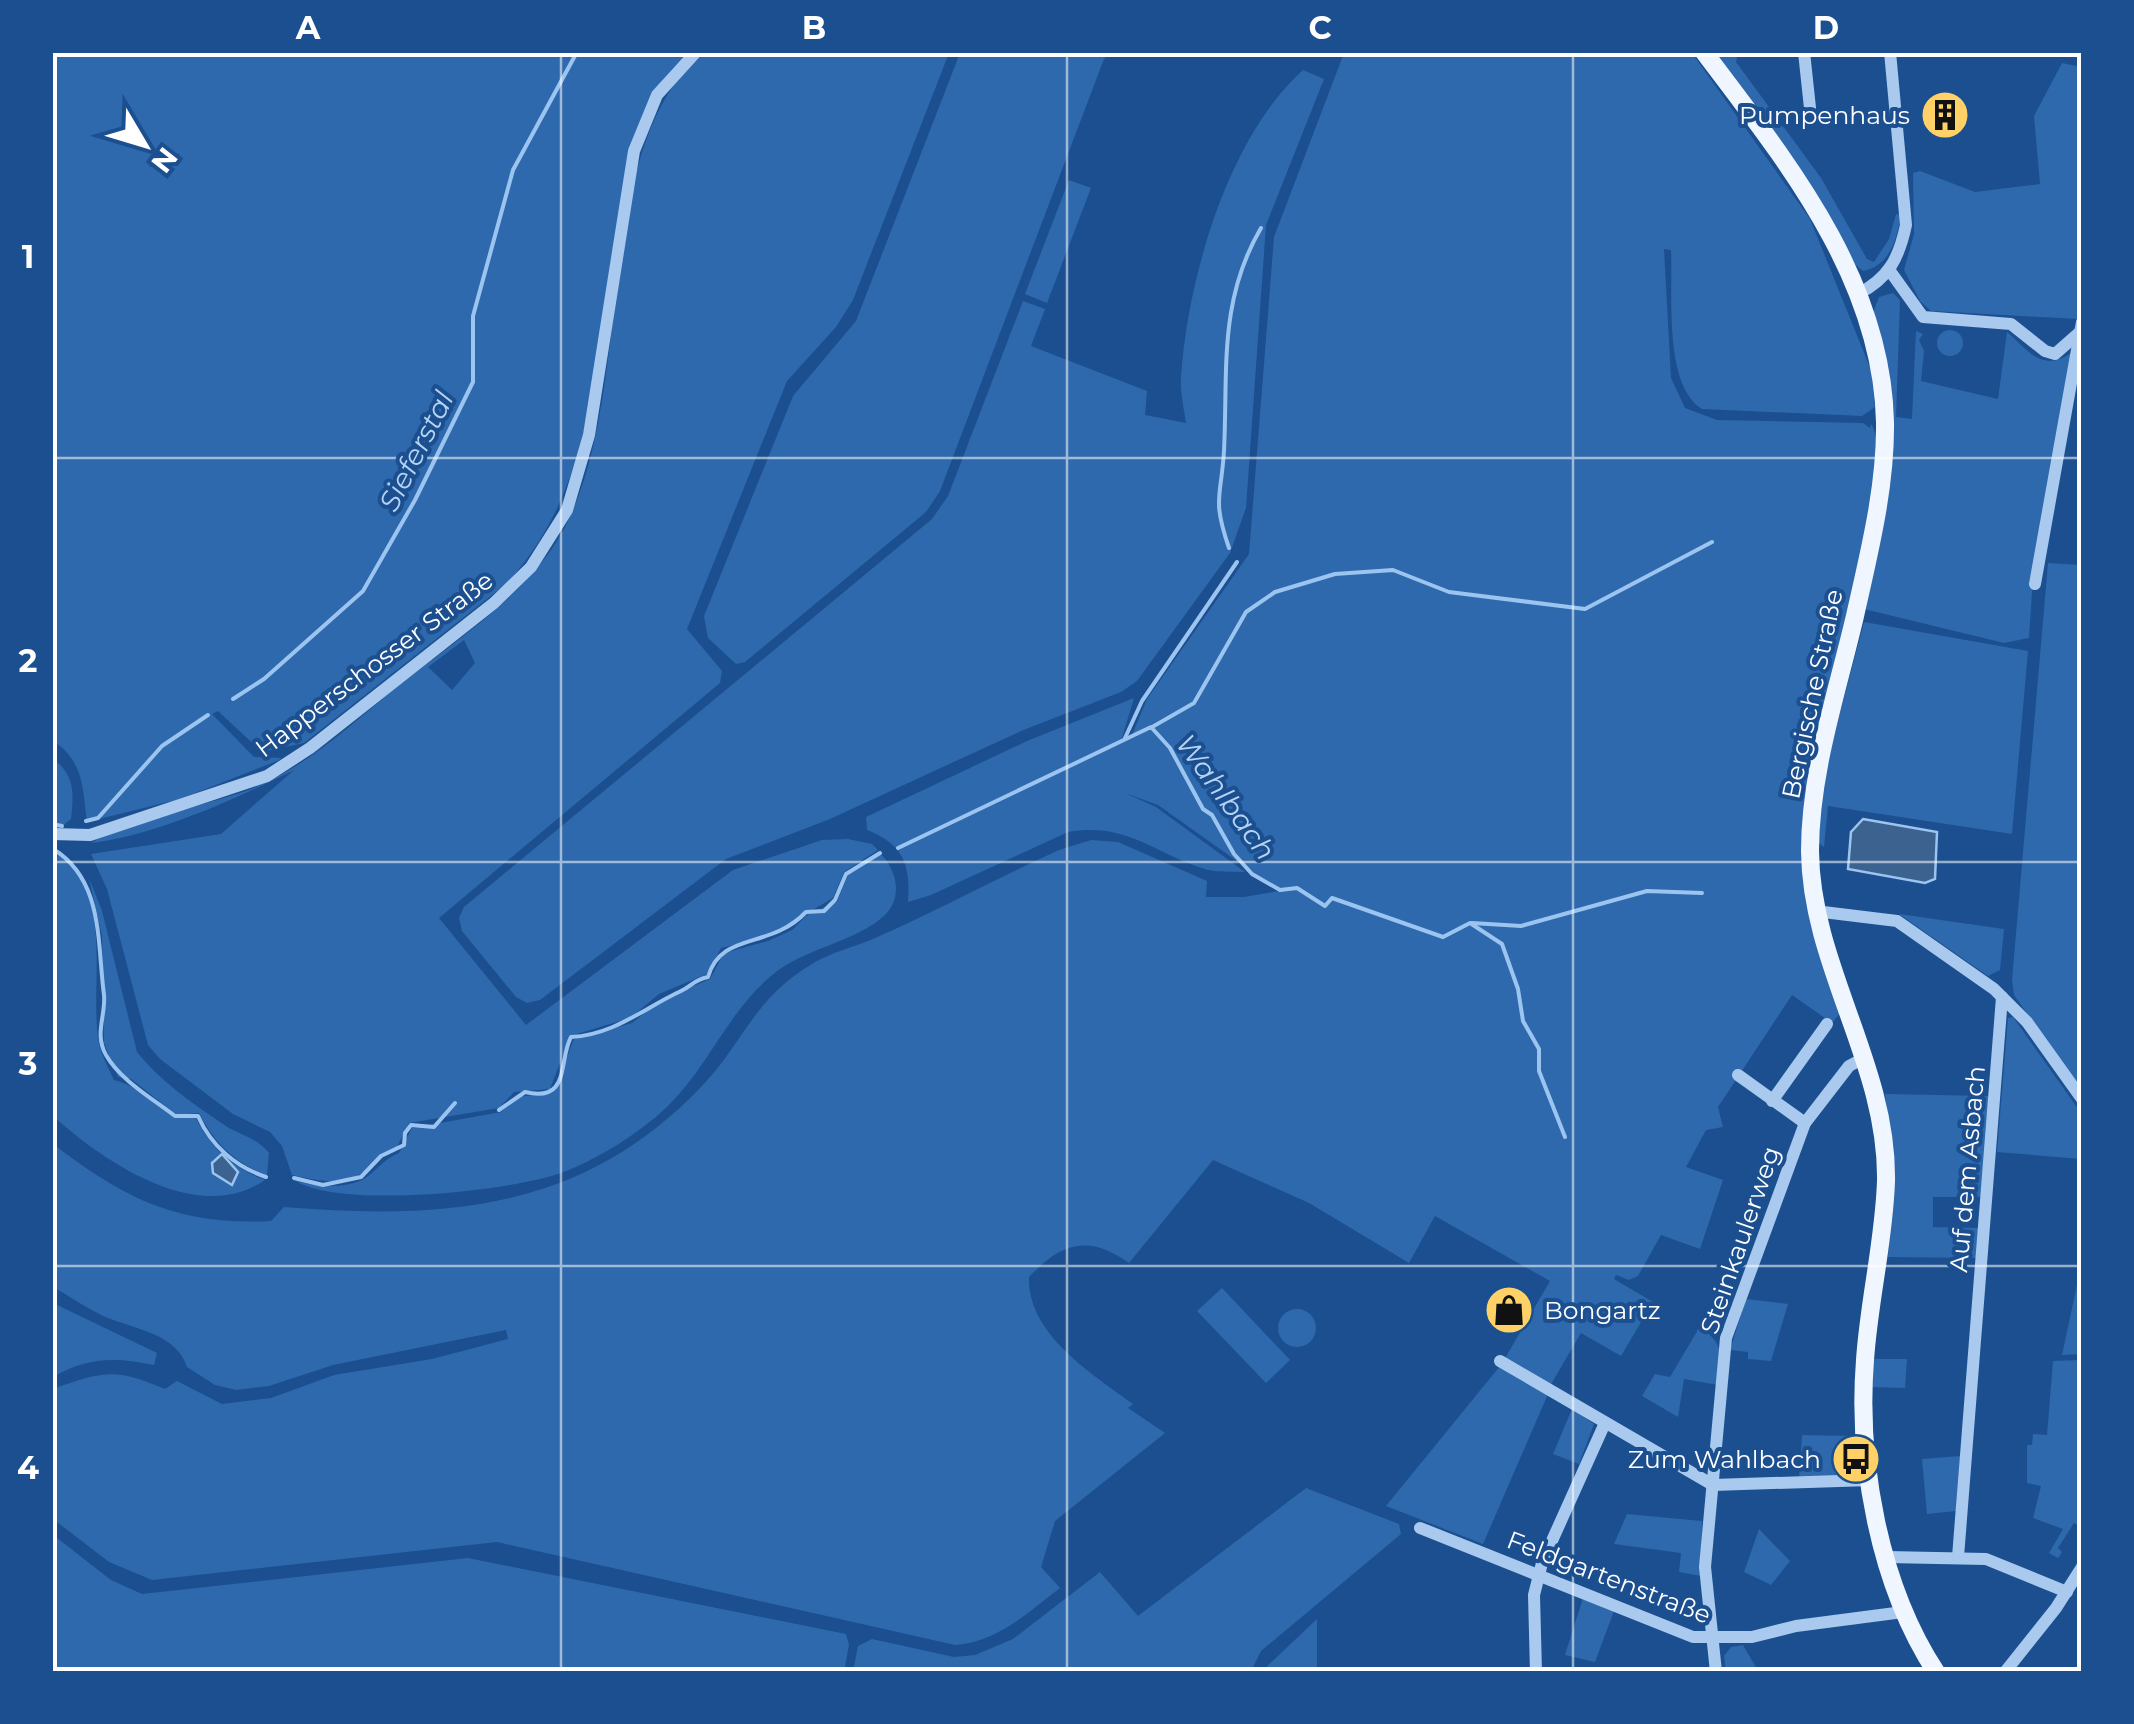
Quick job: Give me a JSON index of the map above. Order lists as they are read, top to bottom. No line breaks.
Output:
{"streets":{"main road":["Bergische Straße"],"street":["Happerschosser Straße","Auf dem Asbach","Steinkaulerweg","Feldgartenstraße"]},"crossings":[["Bergische Straße","Steinkaulerweg"],["Bergische Straße","Feldgartenstraße"],["Steinkaulerweg","Feldgartenstraße"]],"water":["Sieferstal","Wahlbach"],"places":{"building":["Pumpenhaus"],"shop":["Bongartz"],"bus stop":["Zum Wahlbach"]},"north":"bottom right","grid":{"columns":["A","B","C","D"],"rows":["1","2","3","4"]}}
